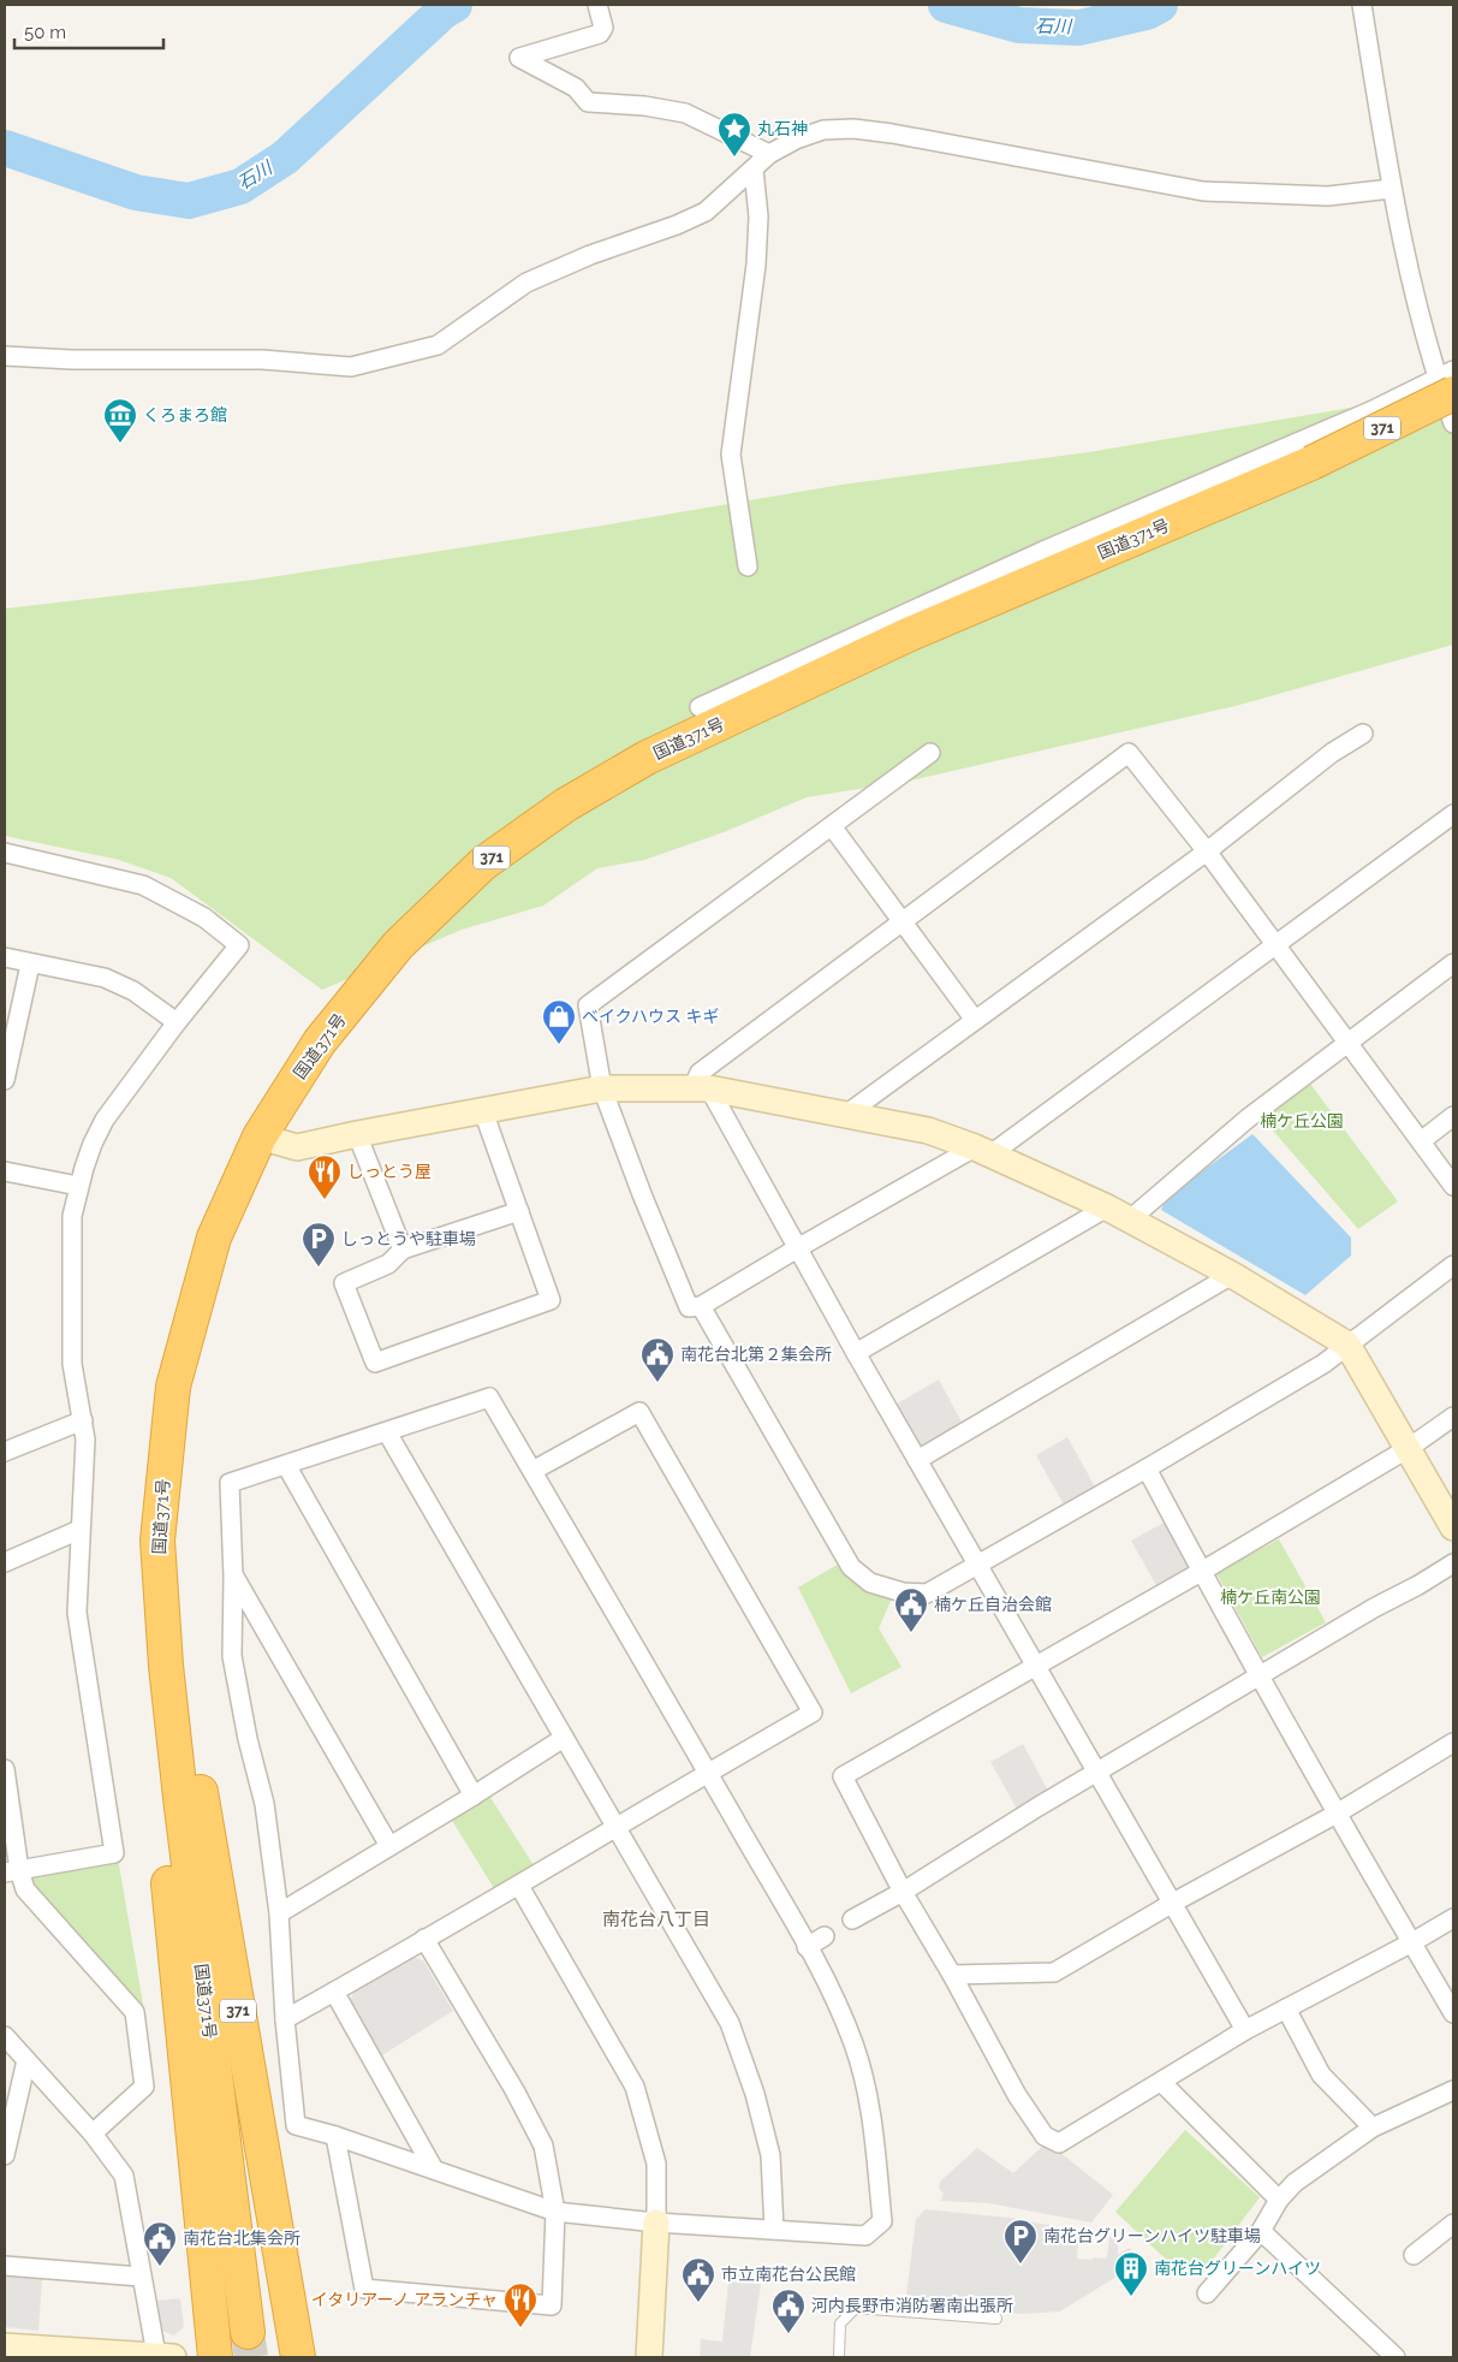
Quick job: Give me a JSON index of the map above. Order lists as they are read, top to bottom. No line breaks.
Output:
{"streets":{"highway":["371","国道371号"]},"crossings":[["371","国道371号"]],"districts":["南花台八丁目"],"water":["石川"],"parks":["楠ケ丘公園","楠ケ丘南公園"],"places":{"place":["丸石神"],"museum":["くろまろ館"],"shop":["ベイクハウス キギ"],"restaurant":["しっとう屋","イタリアーノ アランチャ"],"parking":["しっとうや駐車場","南花台グリーンハイツ駐車場"],"public building":["南花台北第２集会所","楠ケ丘自治会館","南花台北集会所","市立南花台公民館","河内長野市消防署南出張所"],"building":["南花台グリーンハイツ"]},"scale_bar":"50 m"}
